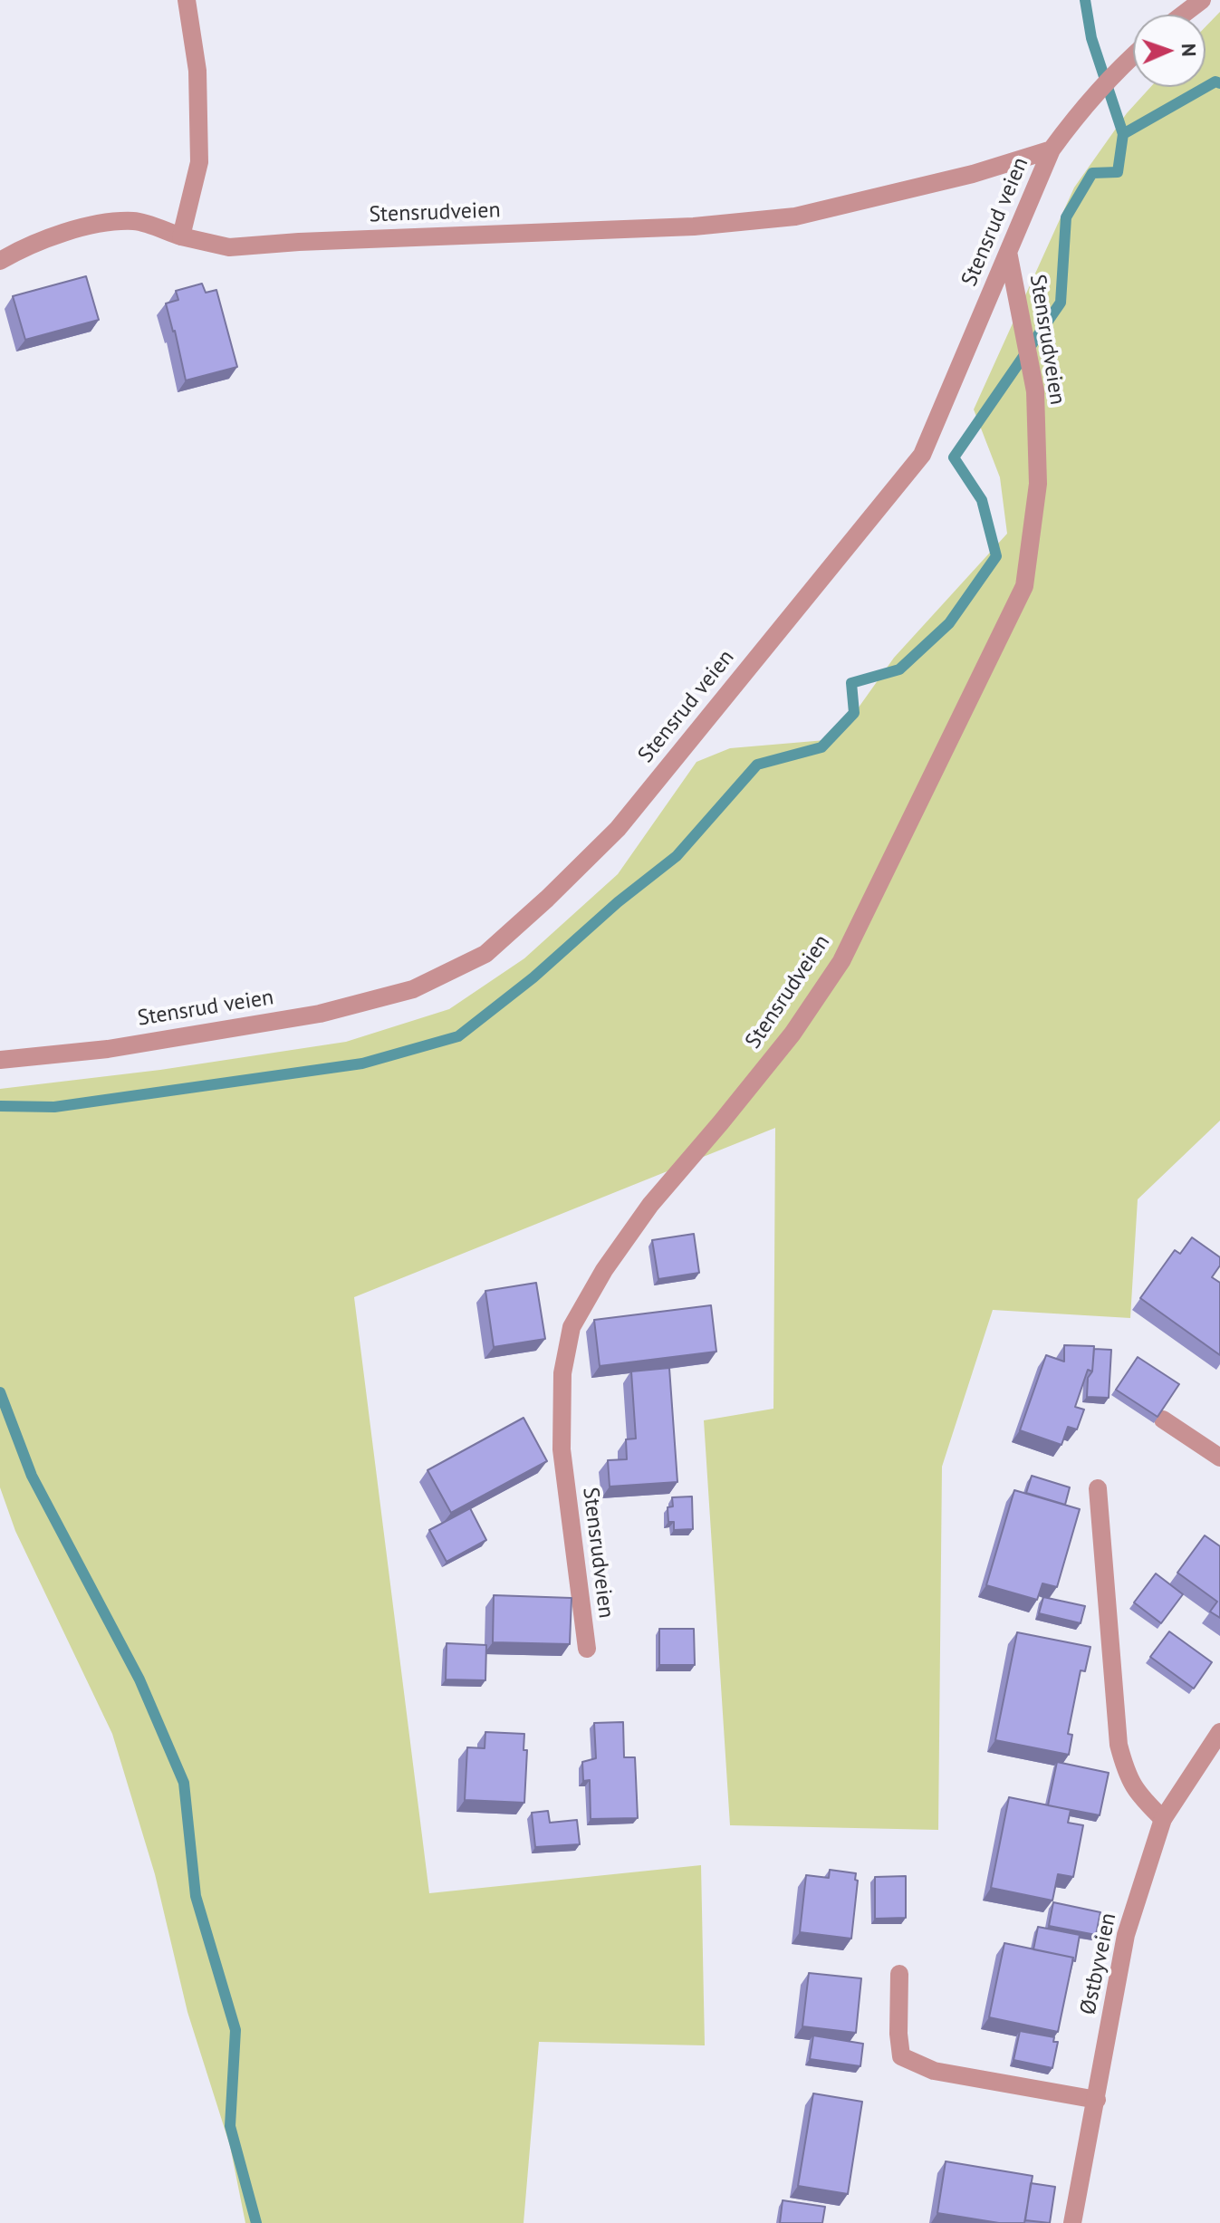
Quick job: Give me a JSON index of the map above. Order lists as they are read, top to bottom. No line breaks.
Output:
{"streets":{"street":["Stensrudveien","Stensrud veien","Østbyveien"]},"crossings":[["Stensrudveien","Stensrud veien"]],"north":"right"}
